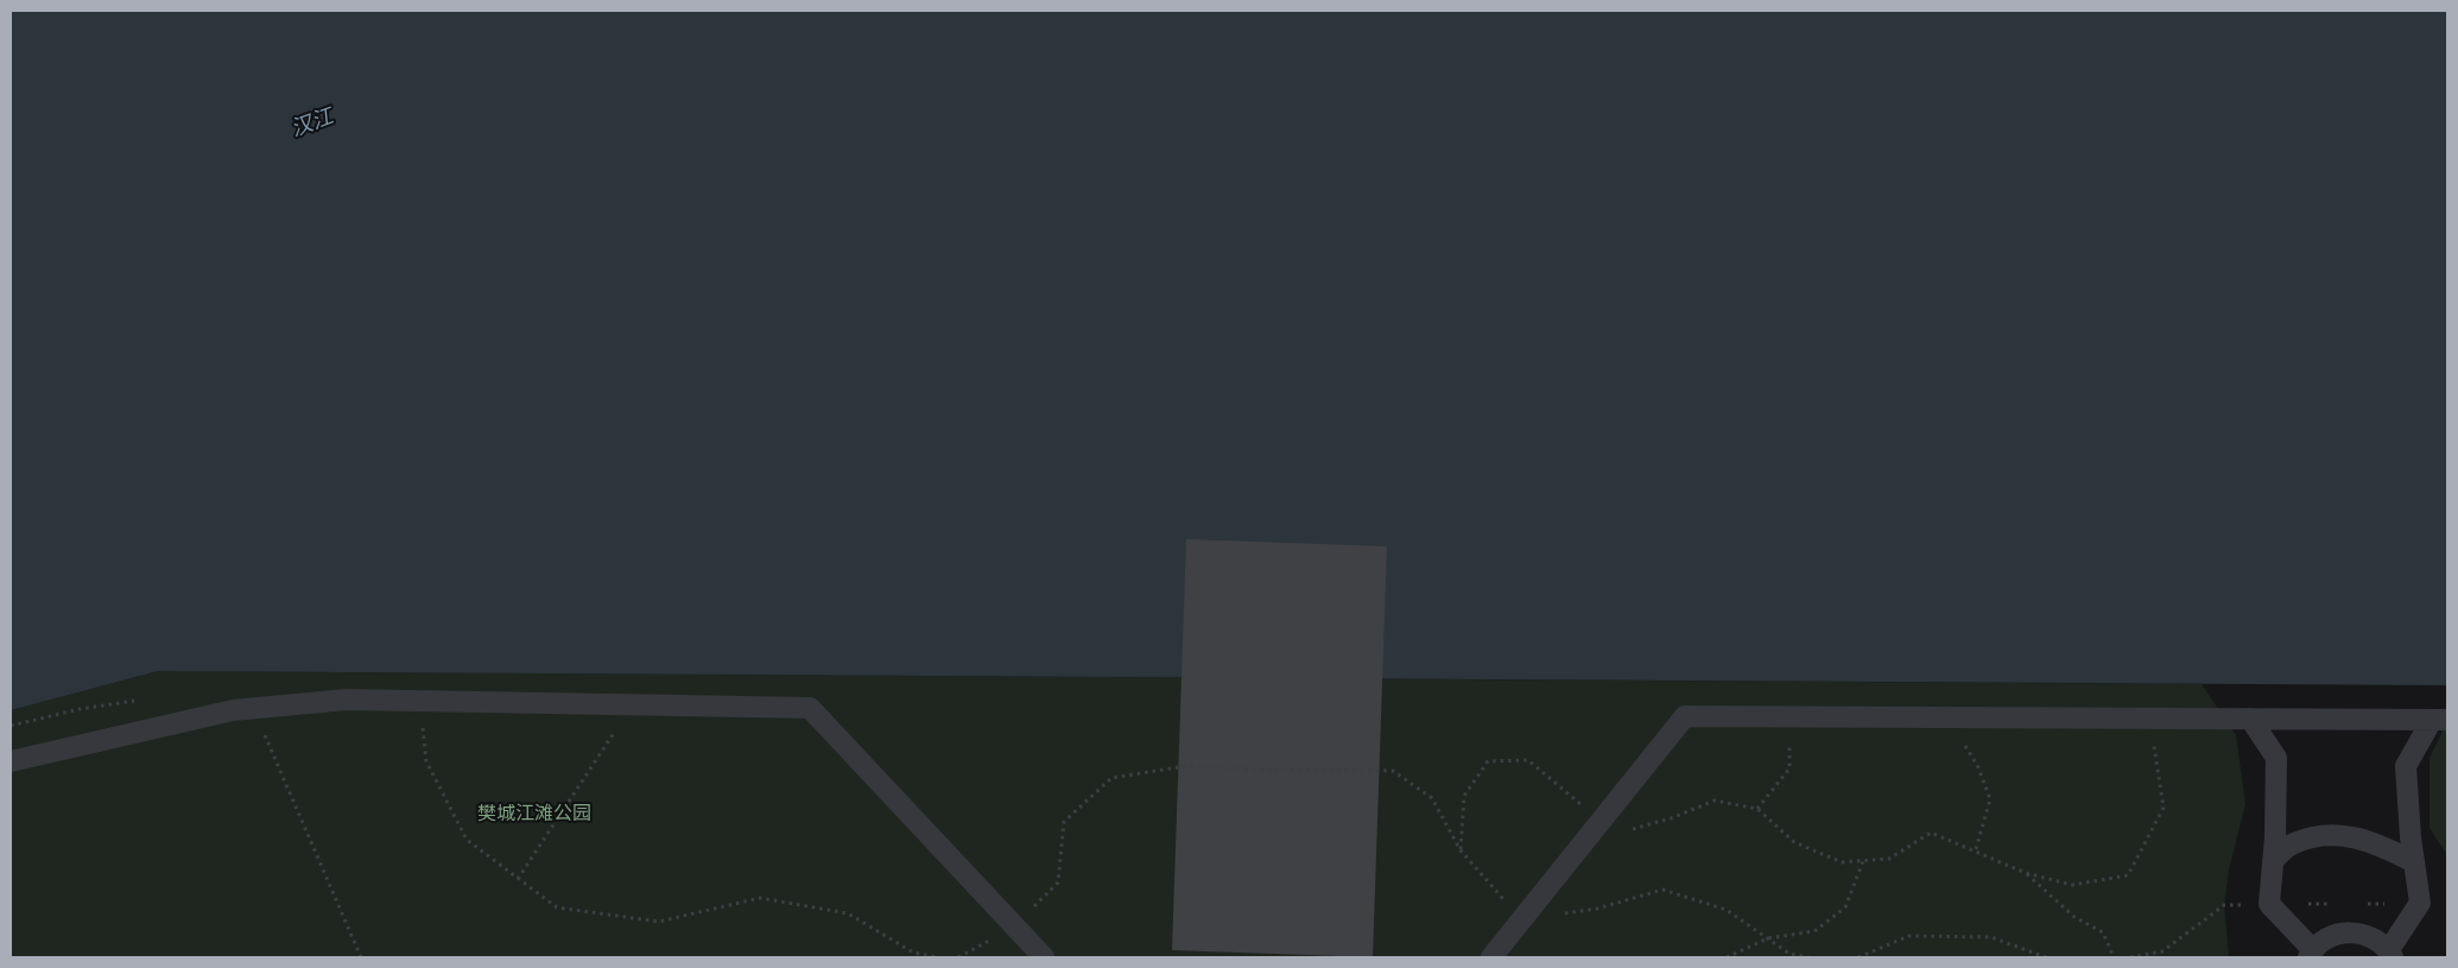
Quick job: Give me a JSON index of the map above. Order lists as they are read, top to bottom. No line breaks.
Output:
{"water":["汉江"],"parks":["樊城江滩公园"]}
